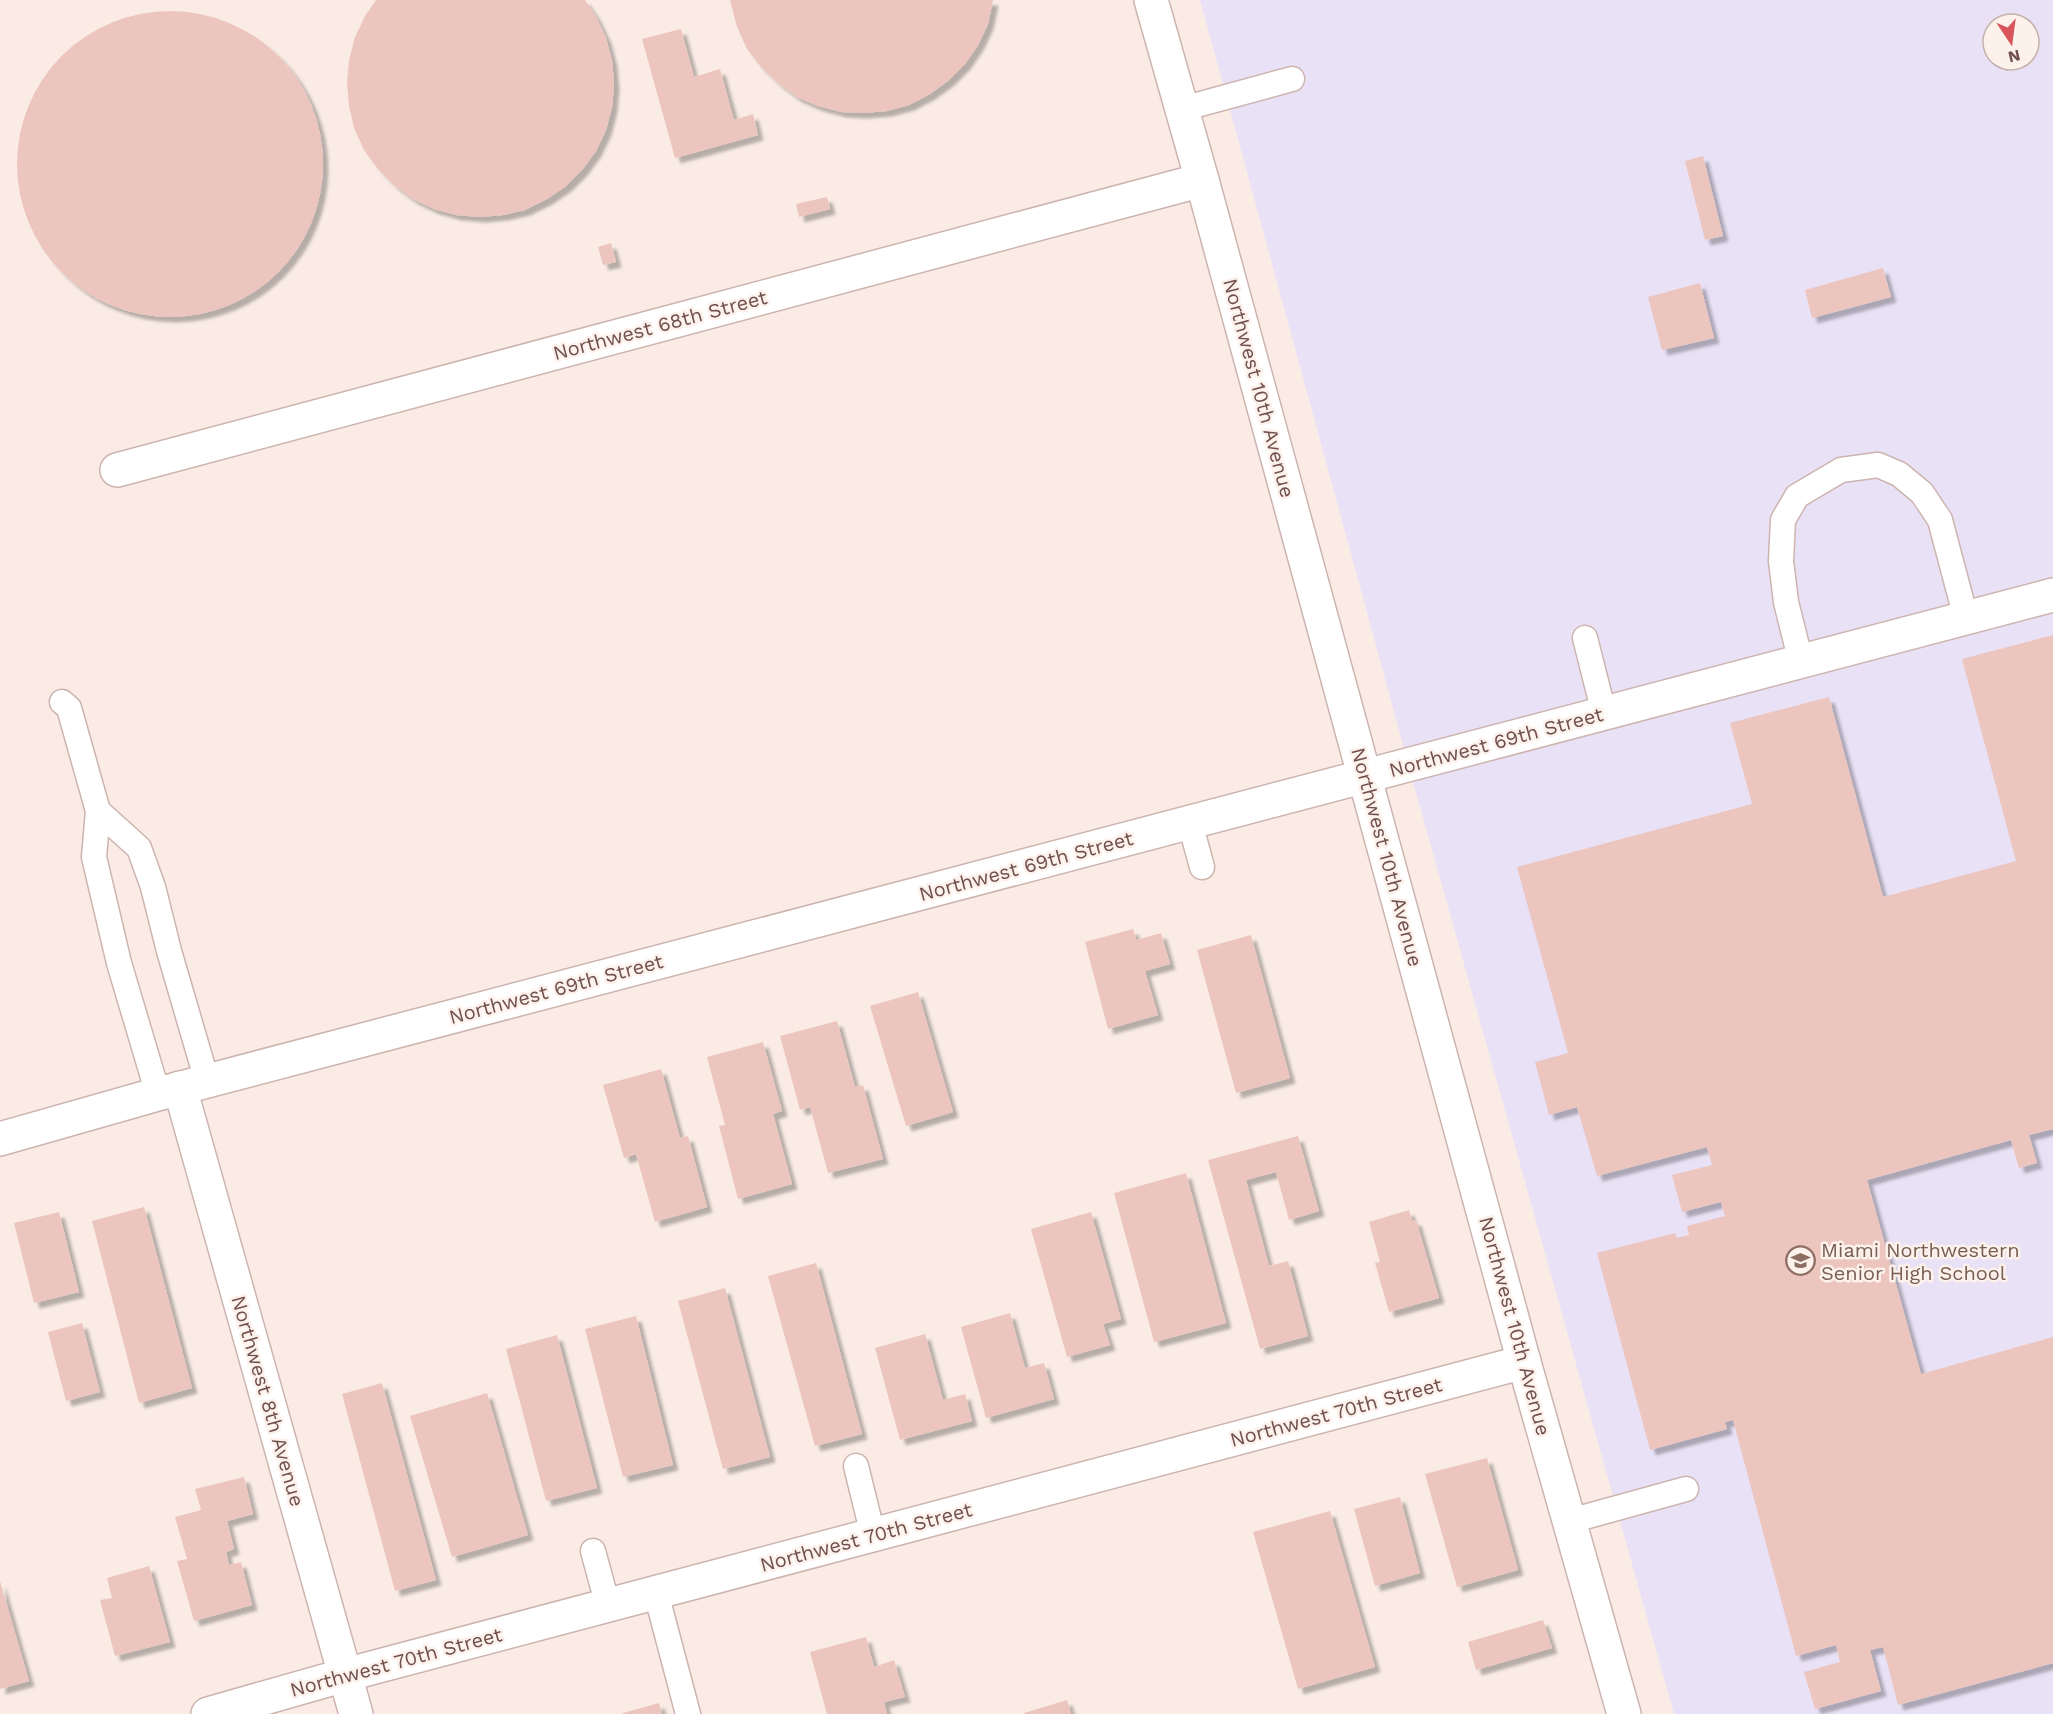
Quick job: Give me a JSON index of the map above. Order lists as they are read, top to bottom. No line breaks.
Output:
{"streets":{"street":["Northwest 68th Street","Northwest 10th Avenue","Northwest 69th Street","Northwest 8th Avenue","Northwest 70th Street"]},"crossings":[["Northwest 68th Street","Northwest 10th Avenue"],["Northwest 10th Avenue","Northwest 69th Street"],["Northwest 10th Avenue","Northwest 70th Street"],["Northwest 69th Street","Northwest 8th Avenue"],["Northwest 8th Avenue","Northwest 70th Street"]],"places":{"school or university":["Miami Northwestern Senior High School"]},"north":"bottom"}
